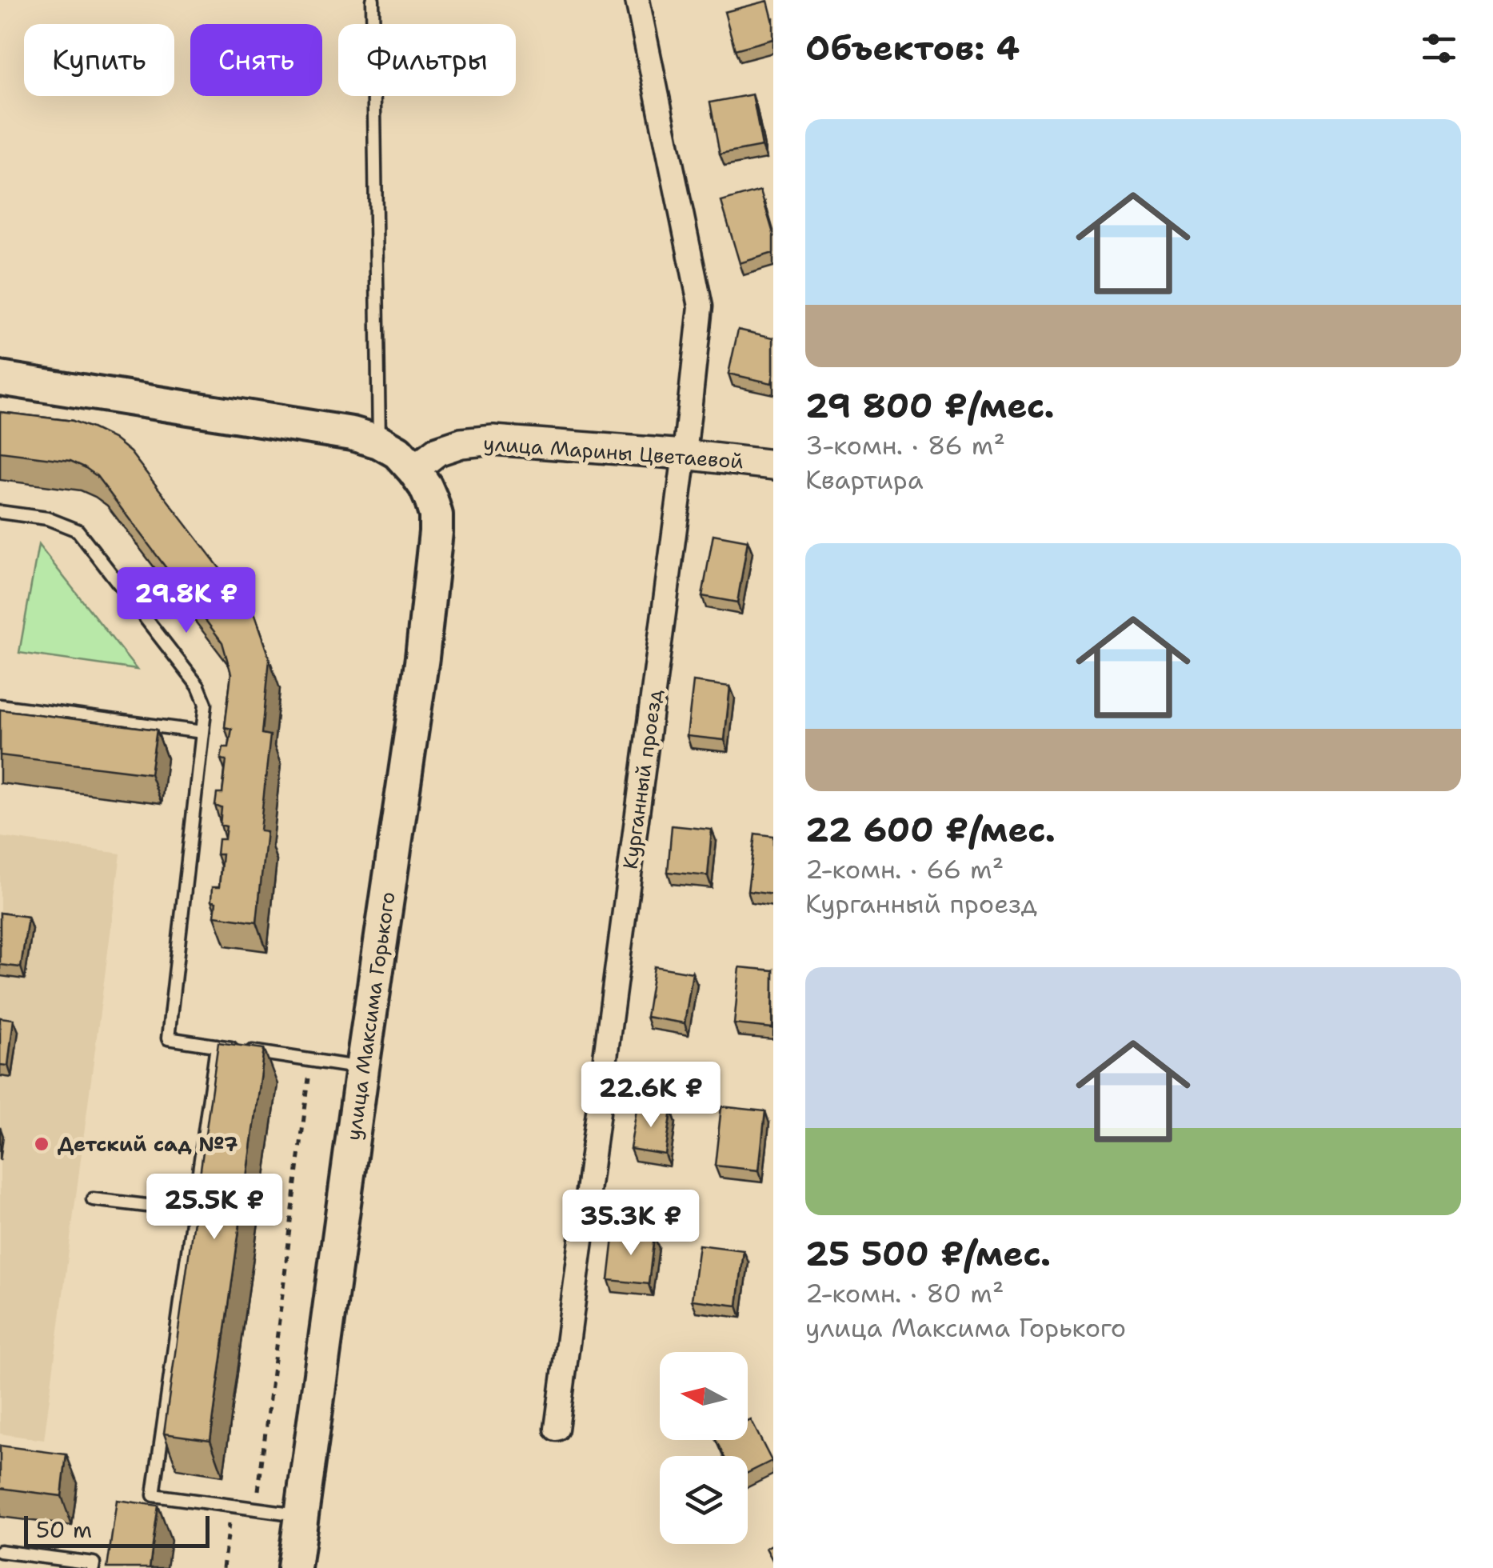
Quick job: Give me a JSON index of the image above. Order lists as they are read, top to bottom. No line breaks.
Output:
{"streets":{"main road":["улица Максима Горького"],"street":["улица Марины Цветаевой","Курганный проезд"]},"crossings":[["улица Марины Цветаевой","Курганный проезд"],["улица Марины Цветаевой","улица Максима Горького"]],"places":["Детский сад №7"],"scale_bar":"50 m","north":"left","page":{"heading":"Объектов: 4","chip":["Купить","Снять","Фильтры"],"list":[{"name":"29 800 ₽/мес.","note":"3-комн. · 86 m² · Квартира"},{"name":"22 600 ₽/мес.","note":"2-комн. · 66 m² · Курганный проезд"},{"name":"25 500 ₽/мес.","note":"2-комн. · 80 m² · улица Максима Горького"}],"price":["29.8K ₽","22.6K ₽","25.5K ₽","35.3K ₽"],"scale":"50 m"}}
